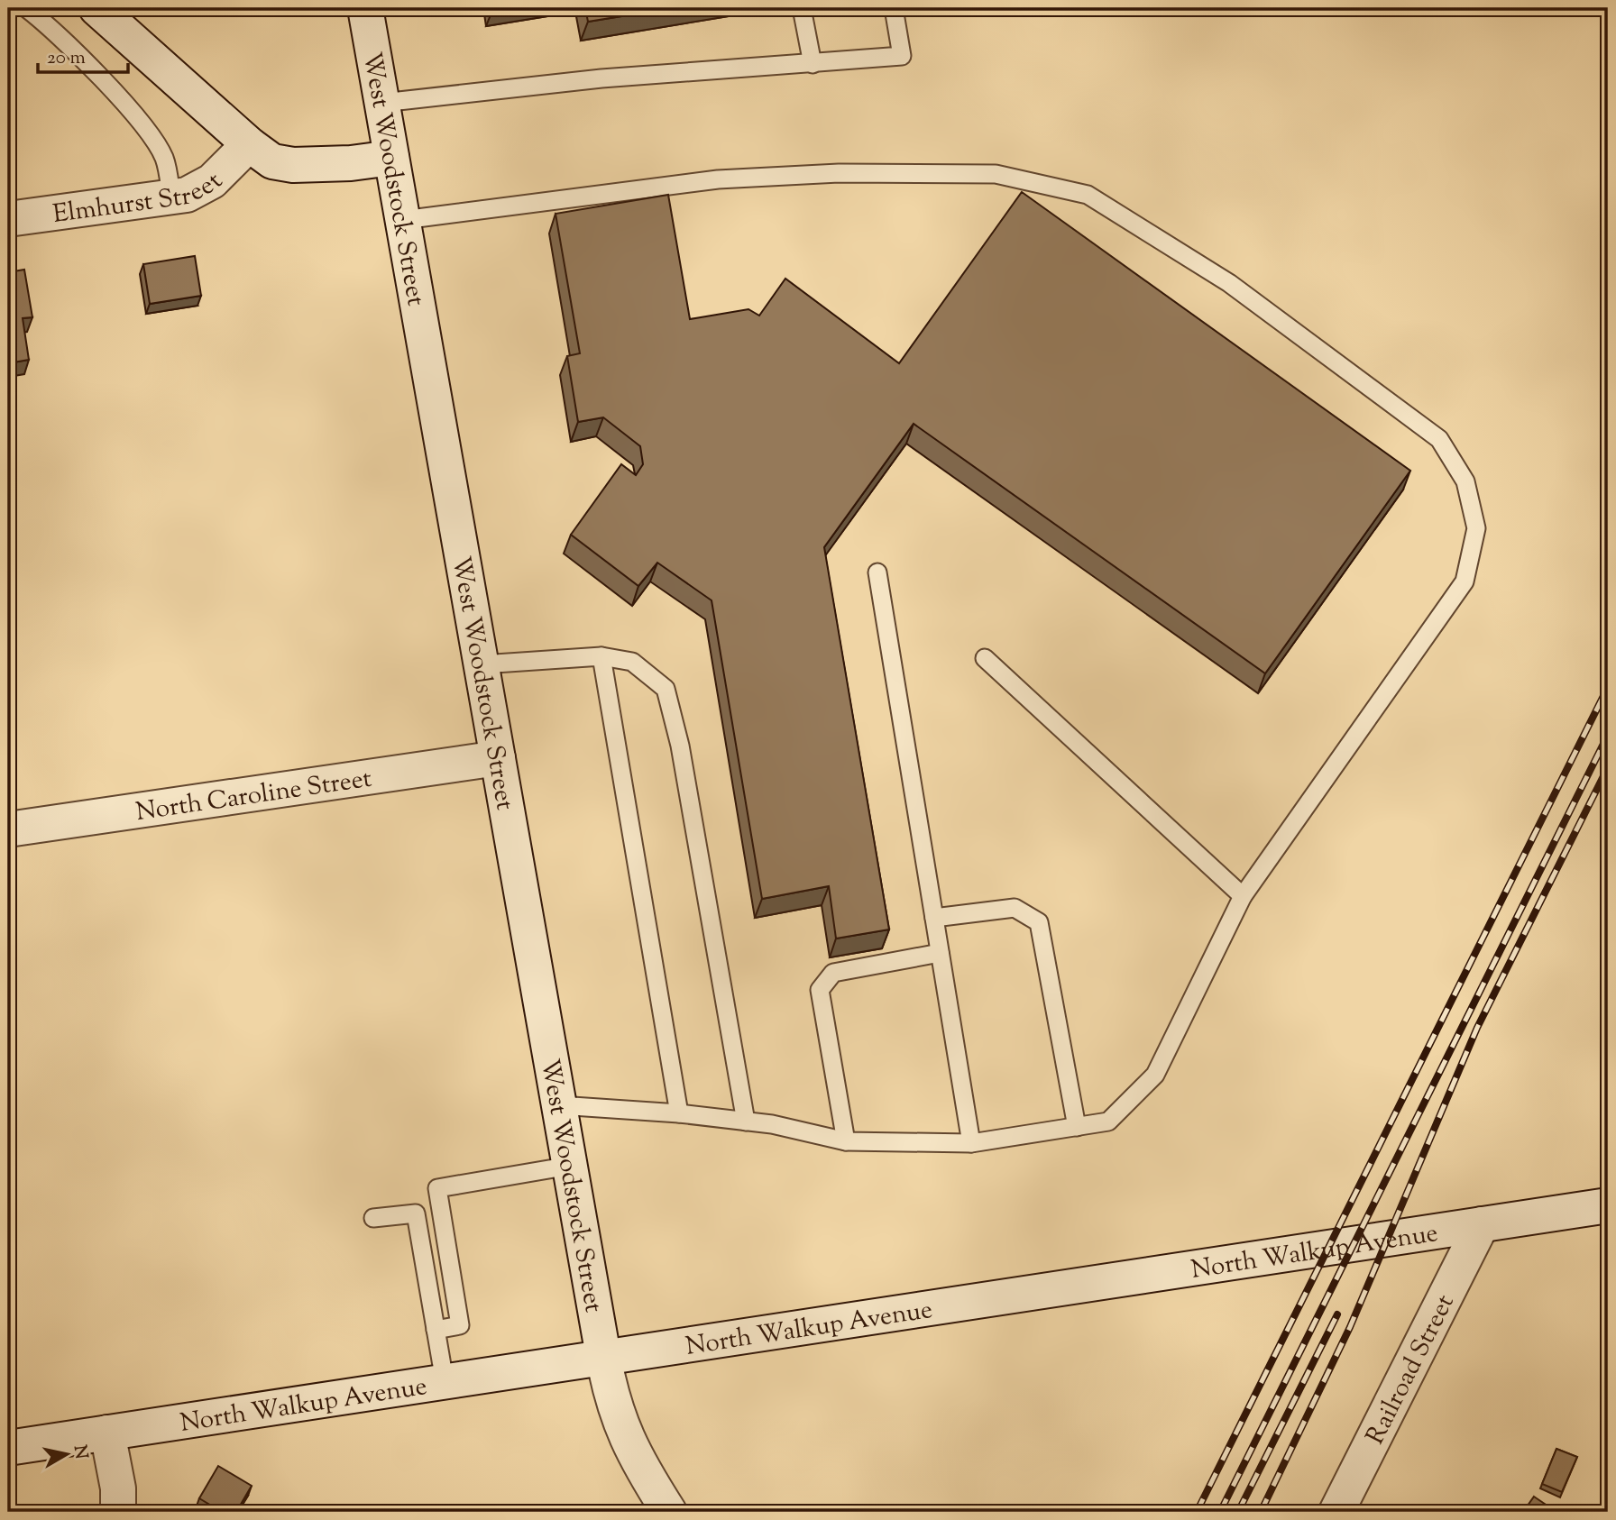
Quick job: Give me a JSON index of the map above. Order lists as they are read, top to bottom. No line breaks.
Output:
{"streets":{"street":["West Woodstock Street","Elmhurst Street","North Caroline Street","North Walkup Avenue","Railroad Street"]},"crossings":[["West Woodstock Street","North Caroline Street"],["West Woodstock Street","North Walkup Avenue"],["North Walkup Avenue","Railroad Street"]],"scale_bar":"20 m","north":"right"}
